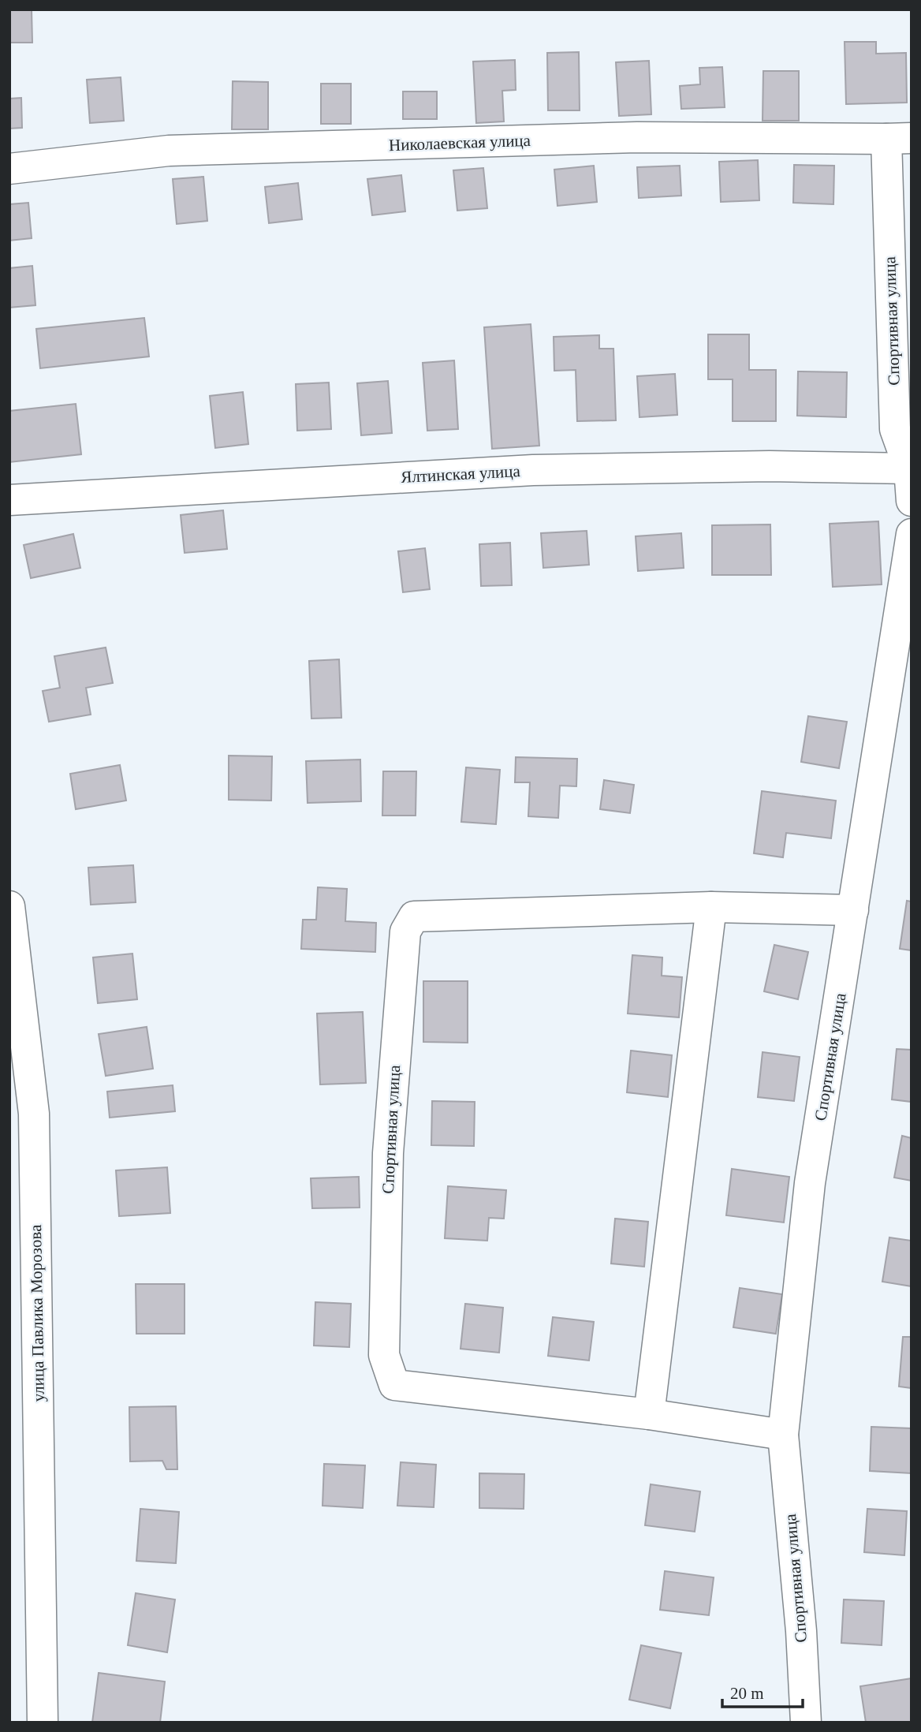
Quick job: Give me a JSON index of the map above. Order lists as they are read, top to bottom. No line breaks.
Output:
{"streets":{"street":["Николаевская улица","Спортивная улица","Ялтинская улица","улица Павлика Морозова"]},"crossings":[["Николаевская улица","Спортивная улица"],["Спортивная улица","Ялтинская улица"]],"scale_bar":"20 m"}
